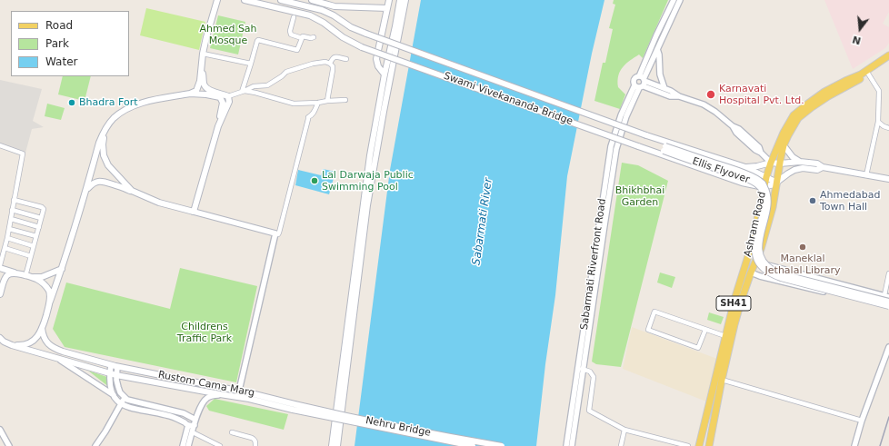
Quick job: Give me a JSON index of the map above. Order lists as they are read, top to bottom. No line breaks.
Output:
{"streets":{"main road":["Swami Vivekananda Bridge","Ellis Flyover","Ashram Road","SH41","Rustom Cama Marg","Nehru Bridge"],"street":["Sabarmati Riverfront Road"]},"crossings":[["Swami Vivekananda Bridge","Ellis Flyover"],["Rustom Cama Marg","Nehru Bridge"]],"water":["Sabarmati River"],"parks":["Ahmed Sah Mosque","Bhikhbhai Garden","Childrens Traffic Park"],"places":["Karnavati Hospital Pvt. Ltd.","Bhadra Fort","Lal Darwaja Public Swimming Pool","Ahmedabad Town Hall","Maneklal Jethalal Library"],"legend":["Road","Park","Water"],"north":"bottom"}
